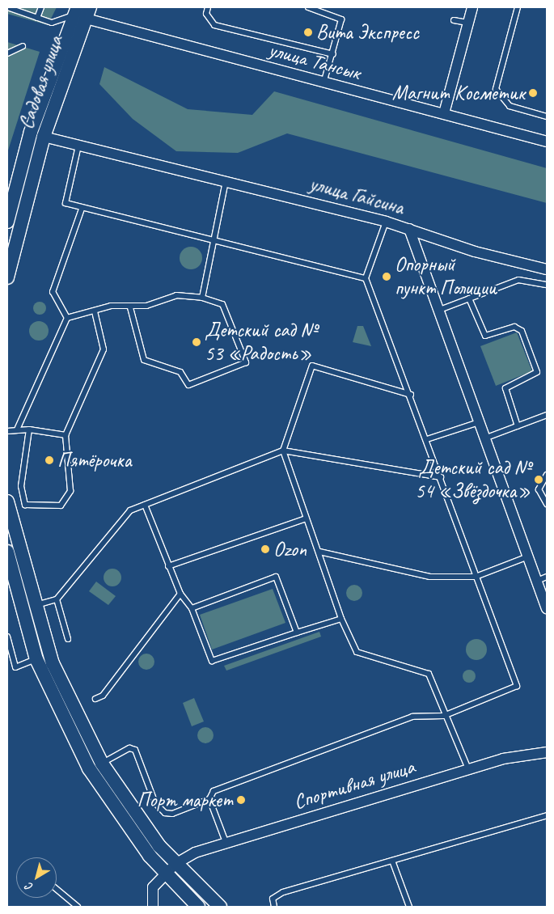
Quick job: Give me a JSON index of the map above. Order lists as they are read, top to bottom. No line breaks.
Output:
{"streets":{"street":["улица Тансык","Садовая улица","улица Гайсина","Спортивная улица"]},"crossings":[["улица Тансык","Садовая улица"],["Садовая улица","улица Гайсина"]],"places":["Вита Экспресс","Магнит Косметик","Опорный пункт Полиции","Детский сад № 53 «Радость»","Пятёрочка","Детский сад № 54 «Звёздочка»","Ozon","Порт маркет"],"north":"bottom left"}
